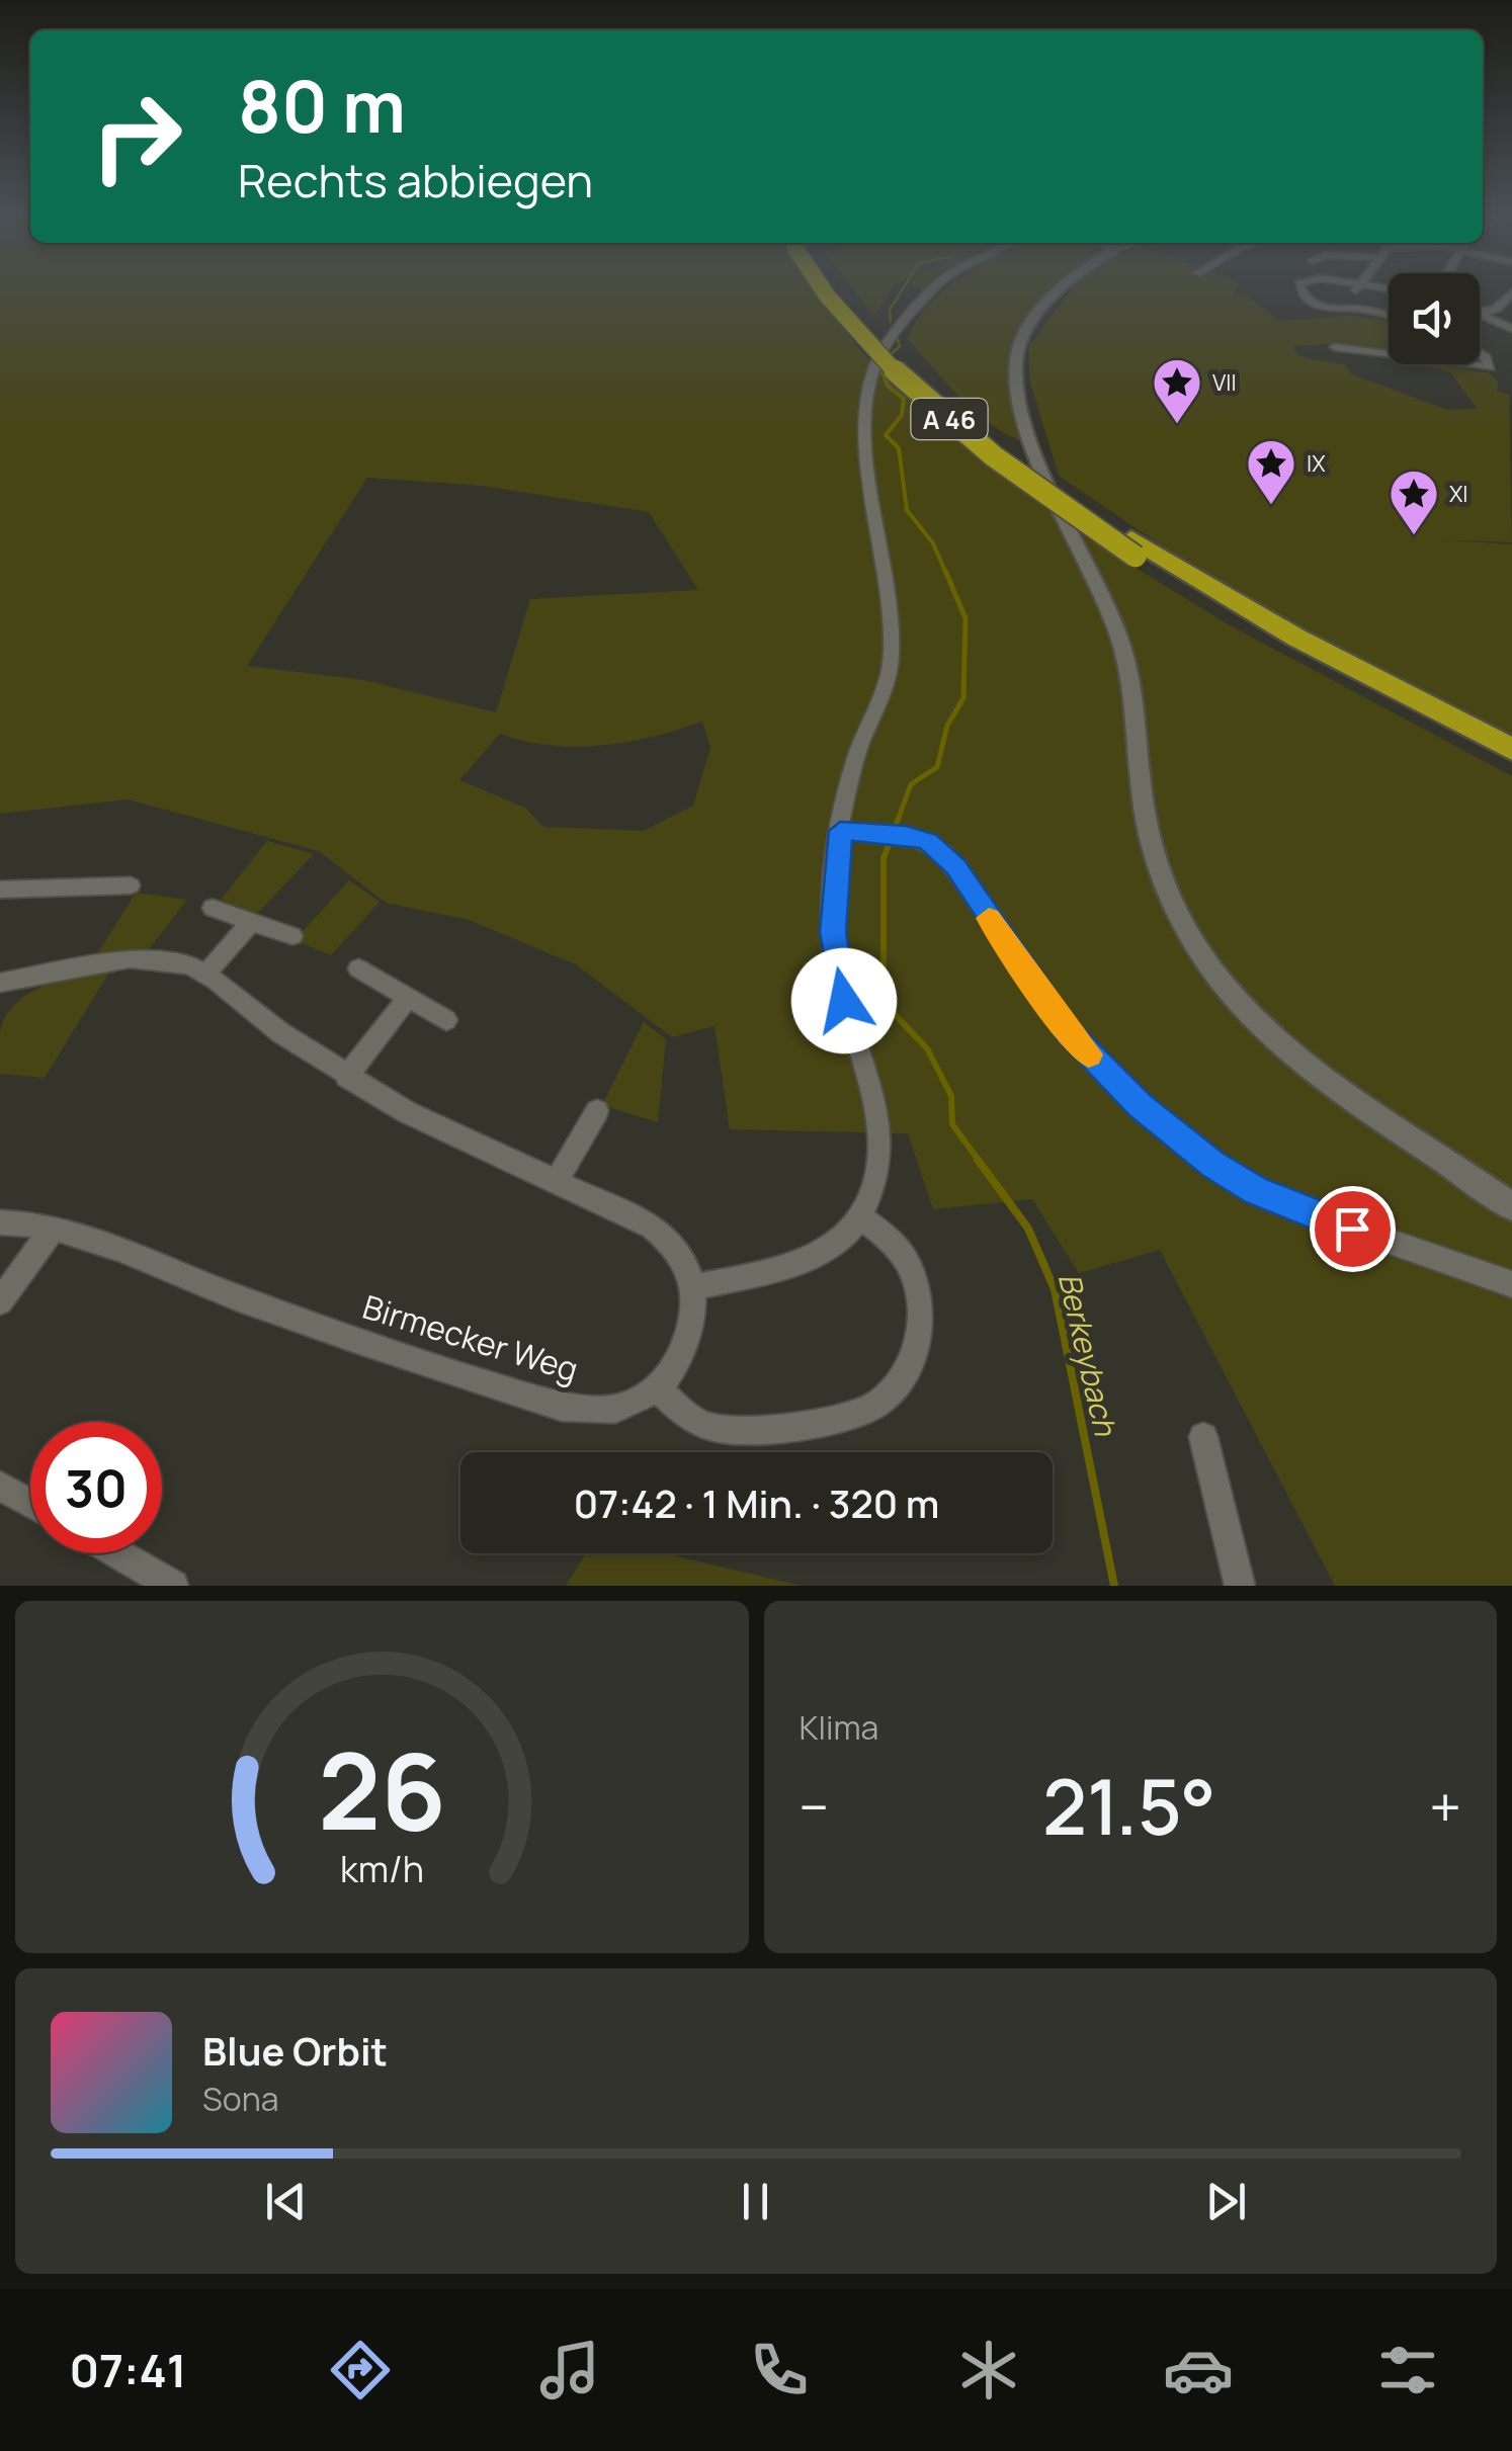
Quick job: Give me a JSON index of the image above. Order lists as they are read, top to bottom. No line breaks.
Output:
{"streets":{"highway":["A 46"],"street":["Birmecker Weg"]},"water":["Berkeybach"],"places":{"place":["VII","IX","XI"]},"page":{"turn":["80 m","Rechts abbiegen"],"limit":"30","trip":"07:42 · 1 Min. · 320 m","tile":"Klima","heat":["−","21.5°","+"],"song":["Blue Orbit","Sona"],"tabs":"07:41","gauge":["26","km/h"]}}
